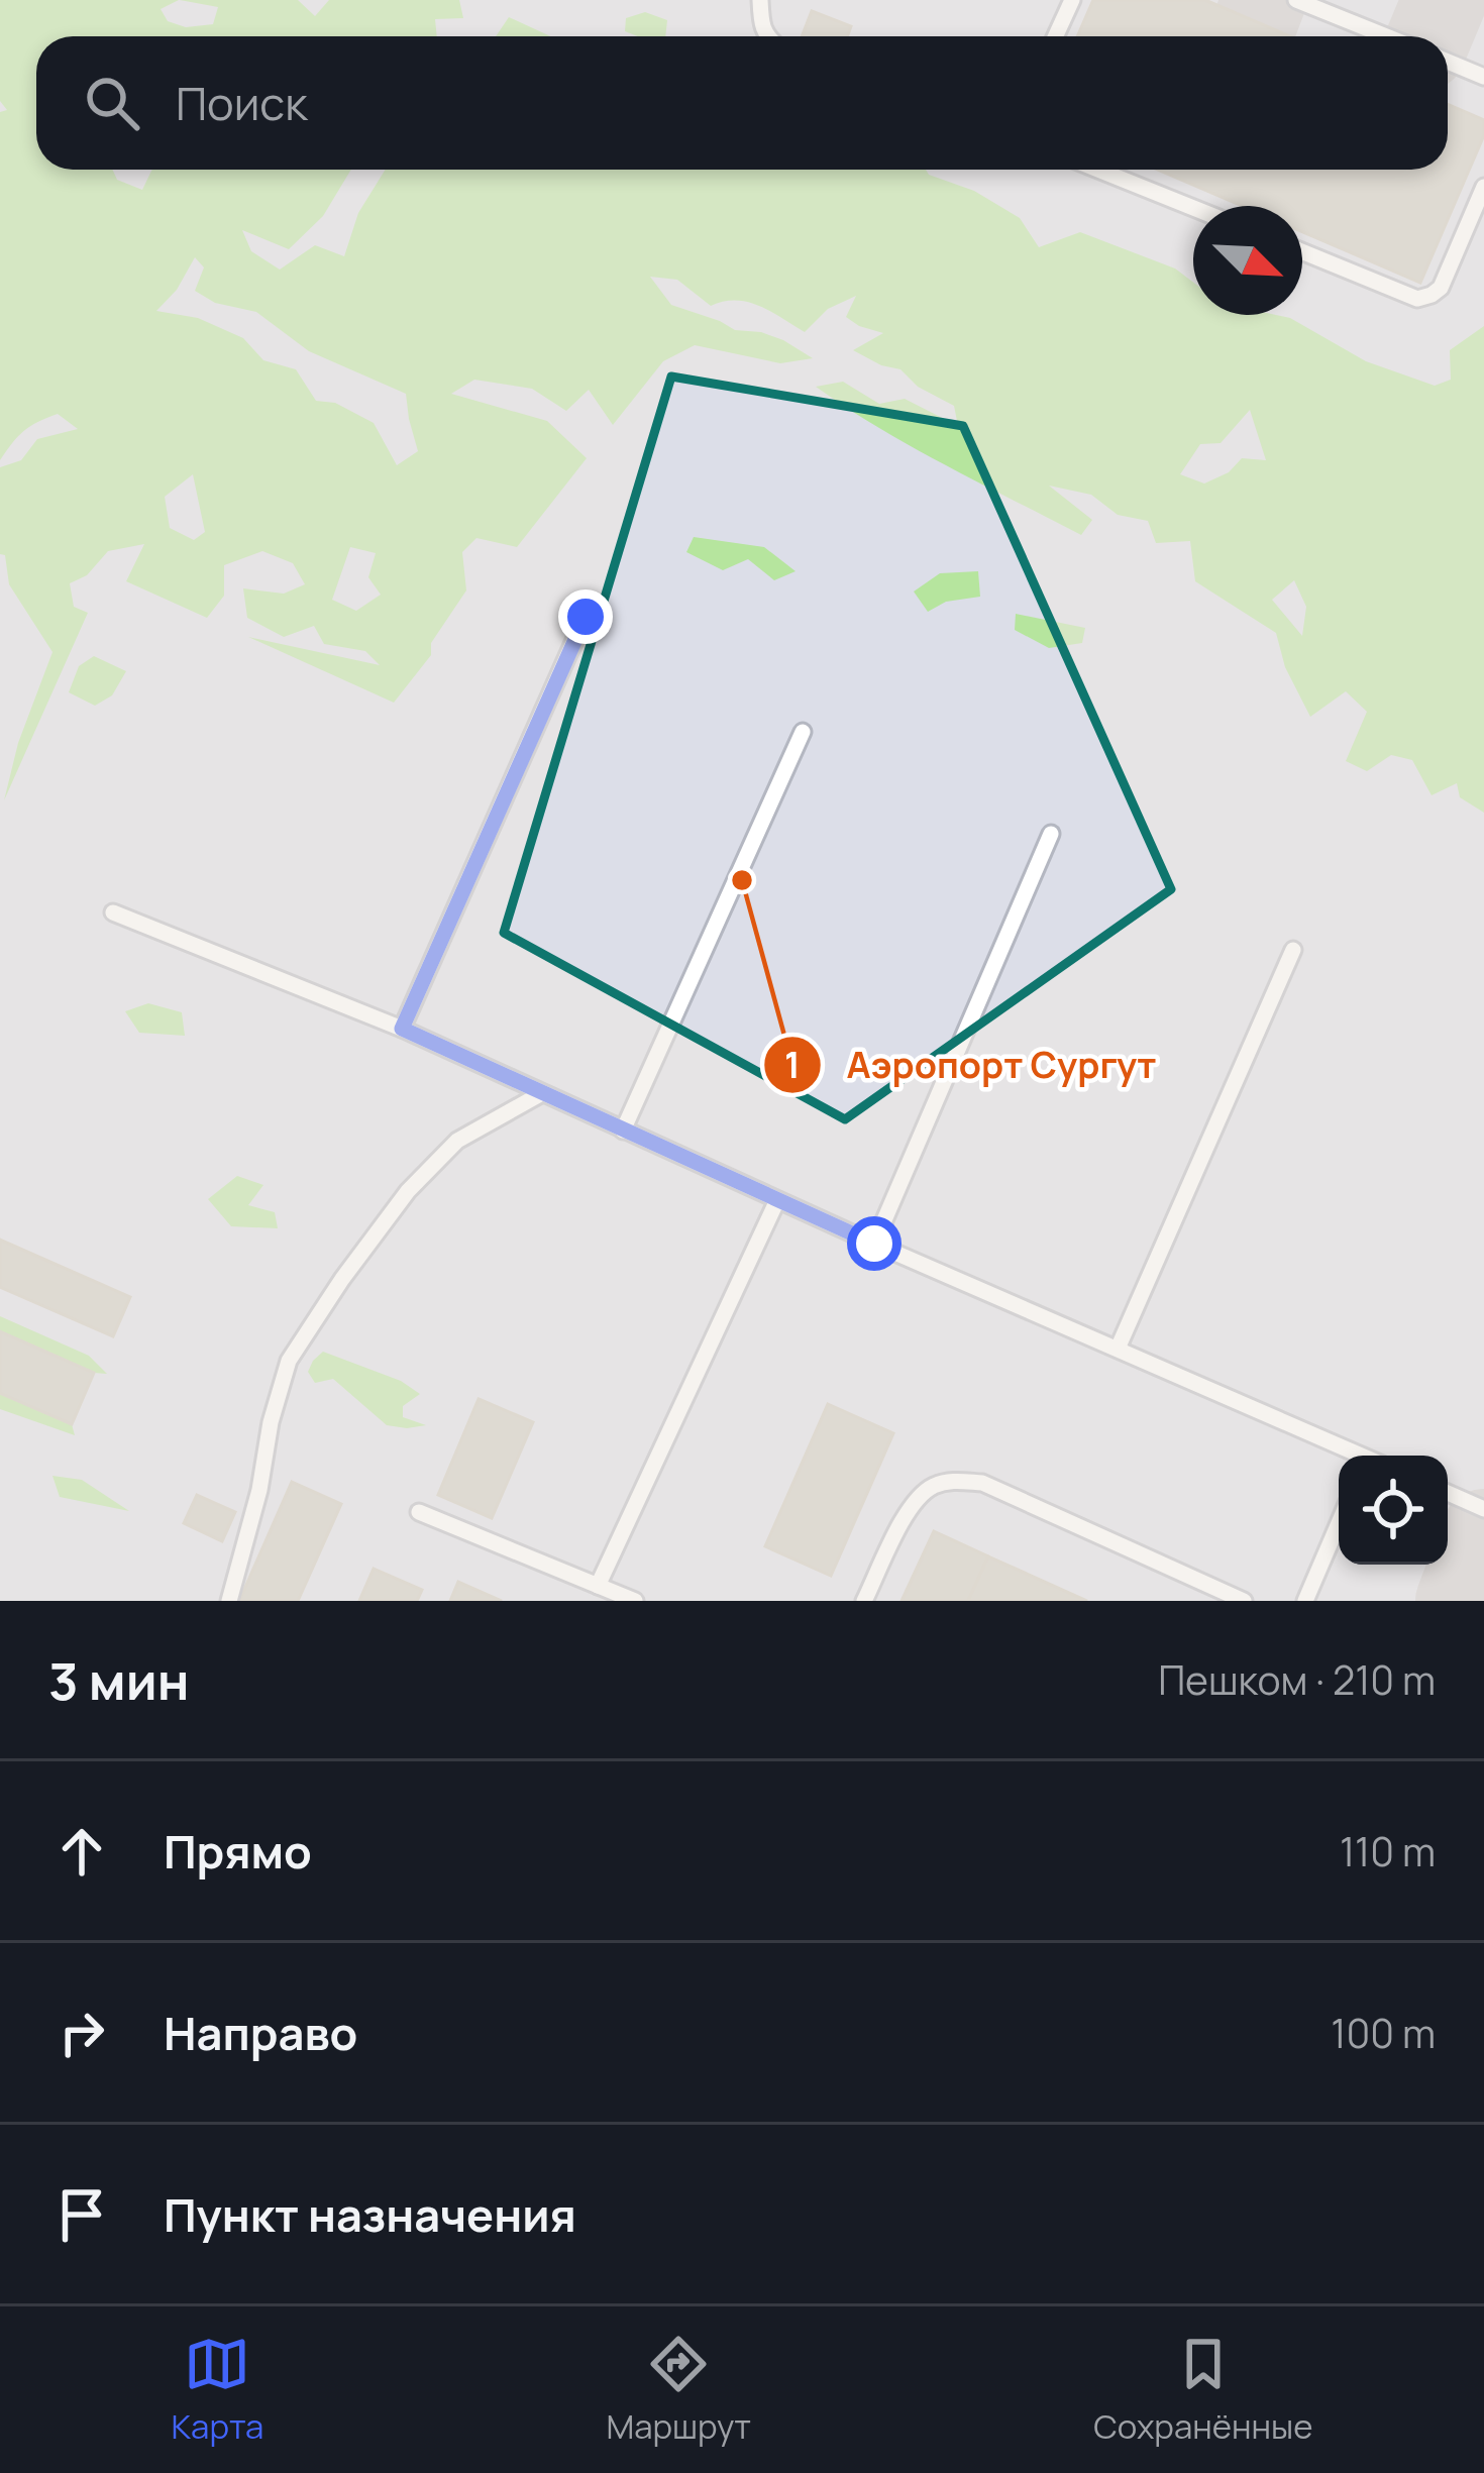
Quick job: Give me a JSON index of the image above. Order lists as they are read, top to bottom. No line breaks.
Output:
{"places":["Аэропорт Сургут"],"north":"bottom right","page":{"search":"Поиск","heading":["3 мин","Пешком · 210 m"],"list":[["Прямо","110 m"],["Направо","100 m"],"Пункт назначения"],"nav":["Карта","Маршрут","Сохранённые"]}}
